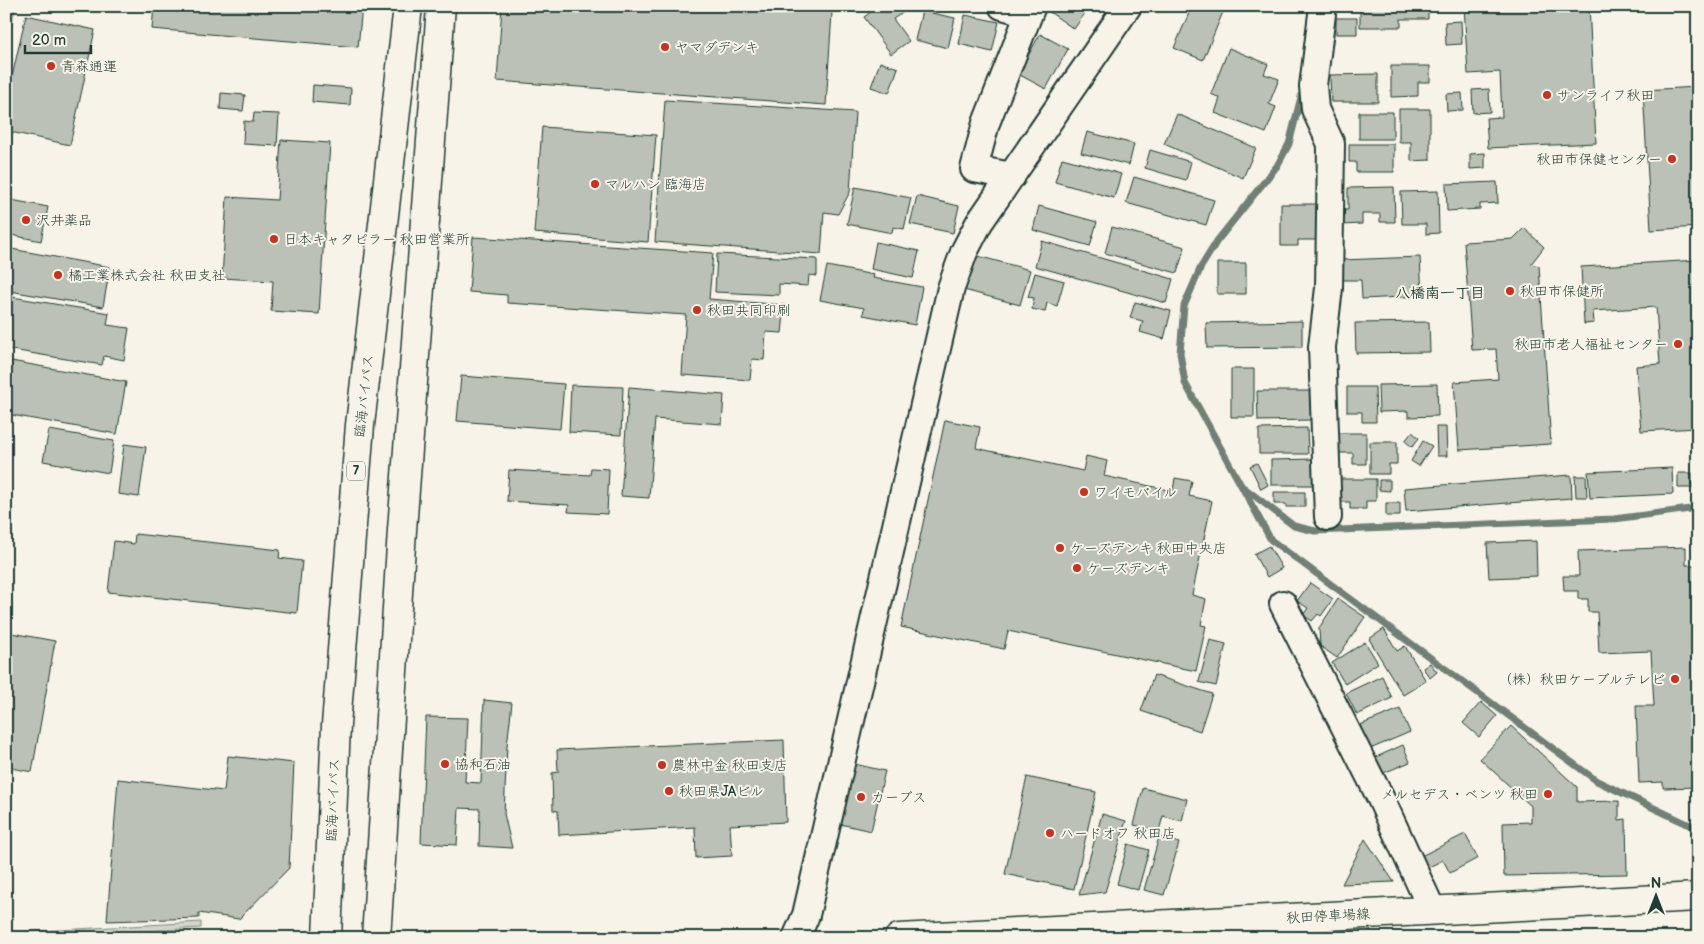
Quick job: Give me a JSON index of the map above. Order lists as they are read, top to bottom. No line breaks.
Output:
{"streets":{"main road":["臨海バイパス","7","秋田停車場線"]},"districts":["八橋南一丁目"],"places":["ヤマダデンキ","青森通運","サンライフ秋田","秋田市保健センター","マルハン 臨海店","沢井薬品","日本キャタピラー 秋田営業所","橘工業株式会社 秋田支社","秋田市保健所","秋田共同印刷","秋田市老人福祉センター","ワイモバイル","ケーズデンキ 秋田中央店","ケーズデンキ","（株）秋田ケーブルテレビ","協和石油","農林中金 秋田支店","秋田県JAビル","メルセデス・ベンツ 秋田","カーブス","ハードオフ 秋田店"],"scale_bar":"20 m","north":"top"}
